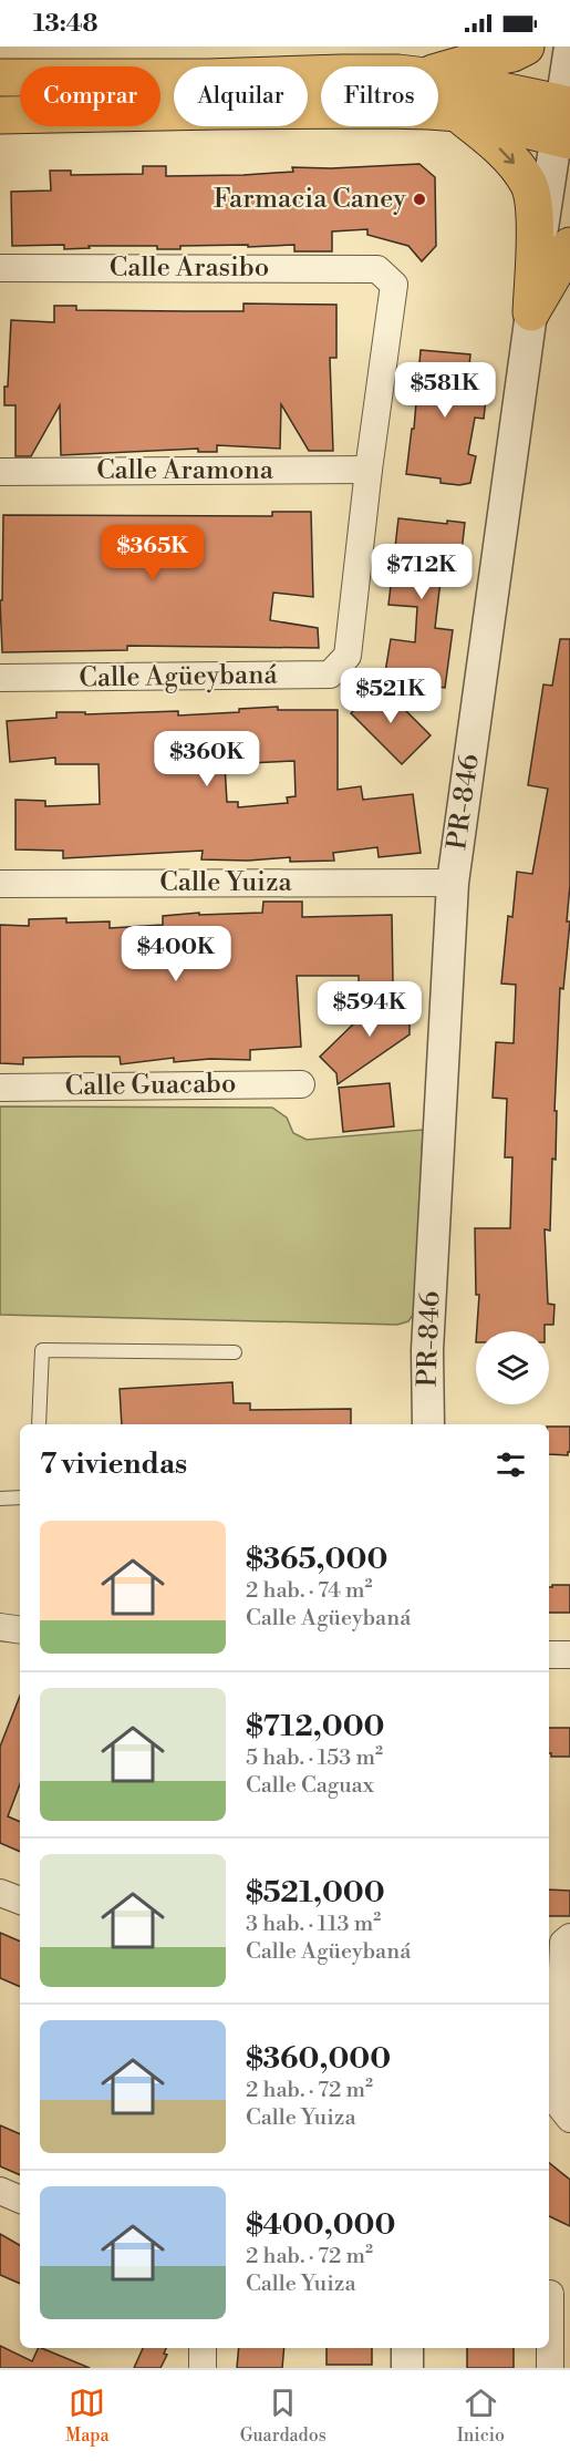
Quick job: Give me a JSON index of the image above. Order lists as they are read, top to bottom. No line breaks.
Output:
{"streets":{"street":["Calle Arasibo","Calle Aramona","Calle Agüeybaná","PR-846","Calle Yuiza","Calle Guacabo"]},"crossings":[["Calle Arasibo","Calle Aramona"],["Calle Arasibo","Calle Agüeybaná"],["Calle Aramona","Calle Agüeybaná"],["PR-846","Calle Yuiza"]],"places":["Farmacia Caney"],"page":{"status":"13:48","chip":["Comprar","Alquilar","Filtros"],"price":["$581K","$365K","$712K","$521K","$360K","$400K","$594K"],"heading":"7 viviendas","list":[{"name":"$365,000","note":"2 hab. · 74 m² · Calle Agüeybaná"},{"name":"$712,000","note":"5 hab. · 153 m² · Calle Caguax"},{"name":"$521,000","note":"3 hab. · 113 m² · Calle Agüeybaná"},{"name":"$360,000","note":"2 hab. · 72 m² · Calle Yuiza"},{"name":"$400,000","note":"2 hab. · 72 m² · Calle Yuiza"}],"tabs":["Mapa","Guardados","Inicio"]}}
